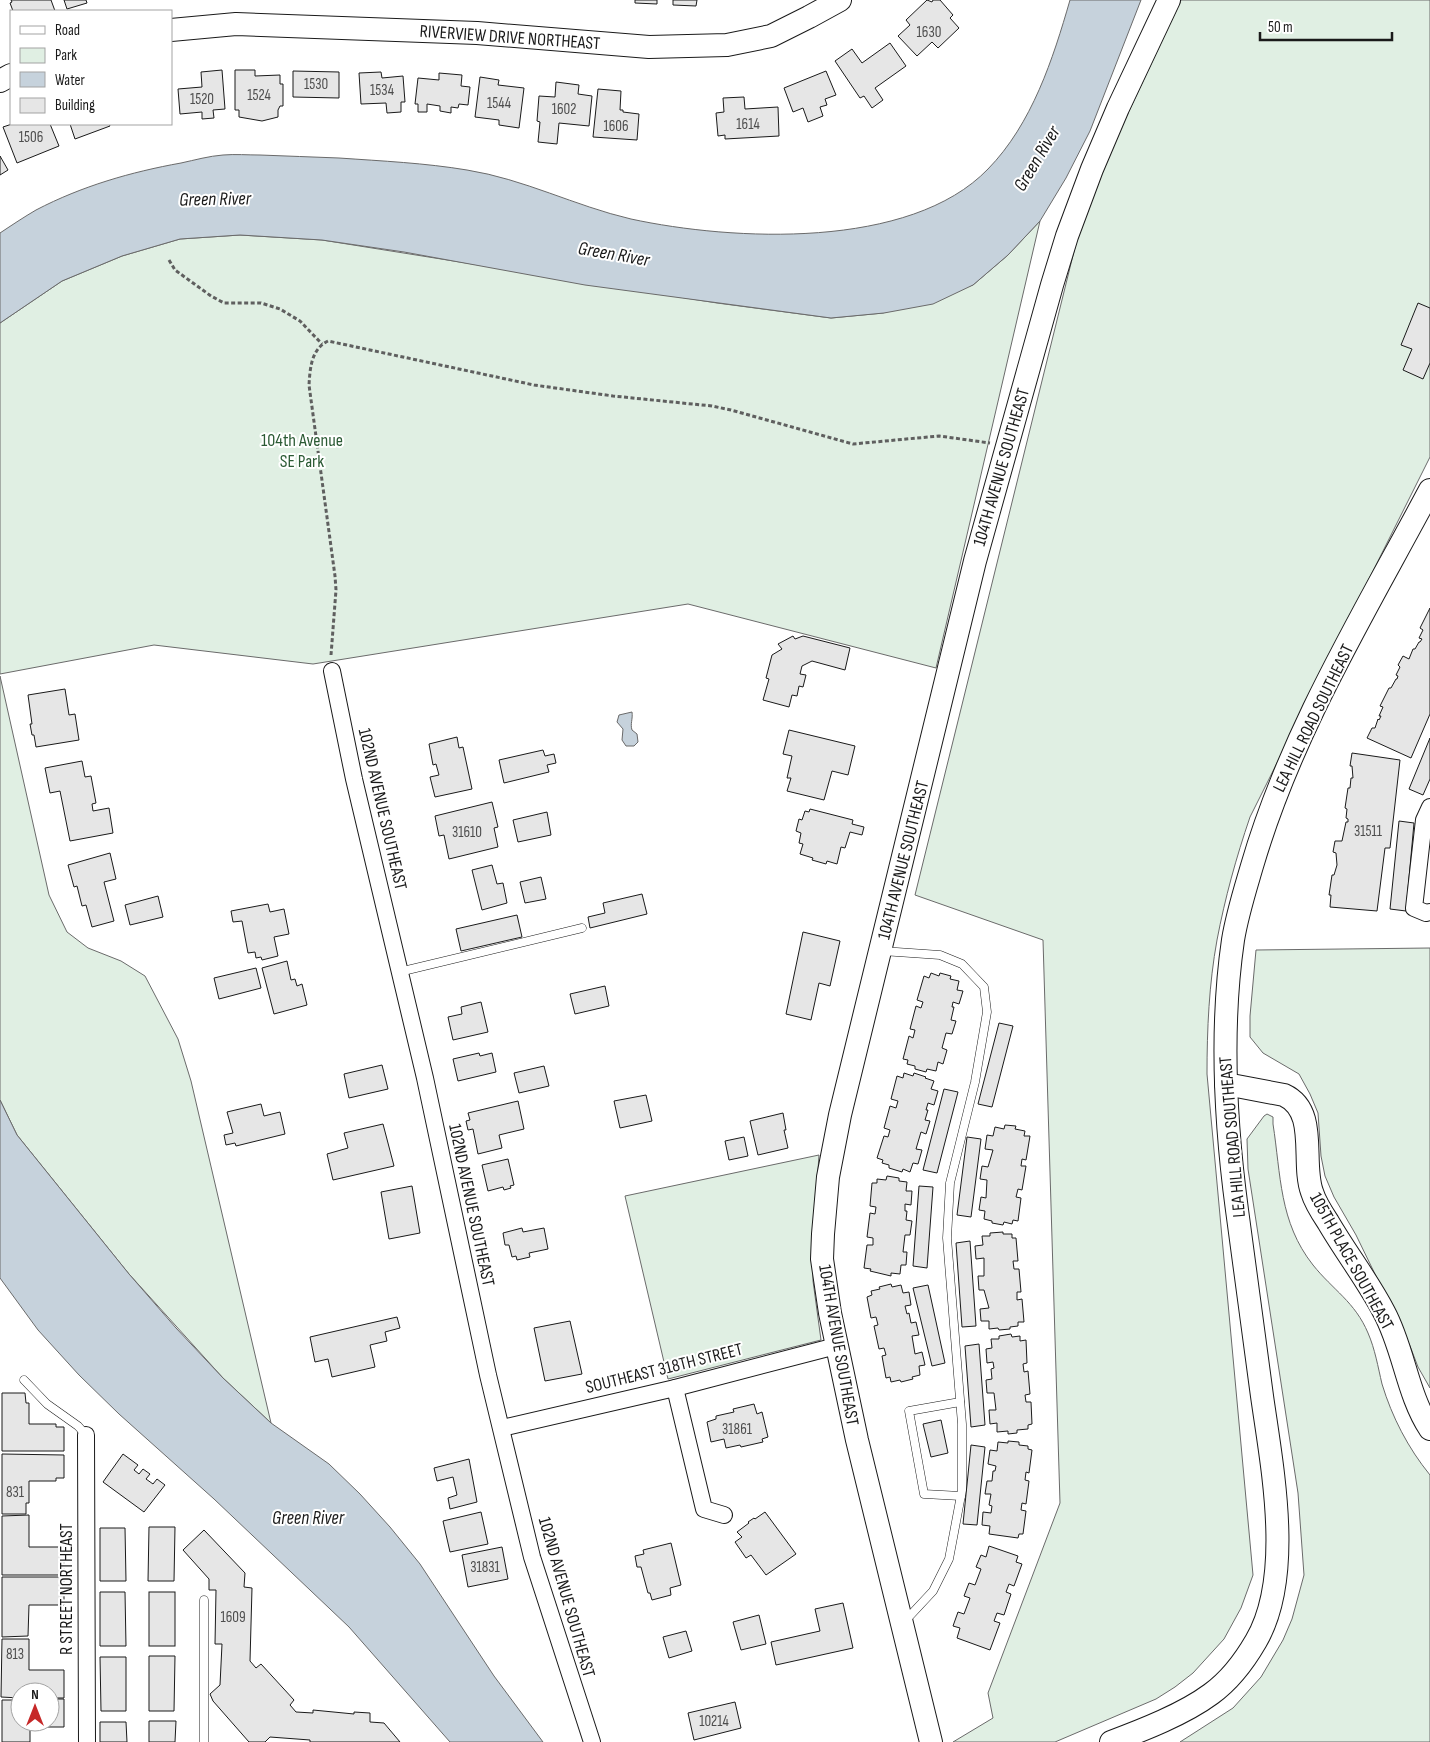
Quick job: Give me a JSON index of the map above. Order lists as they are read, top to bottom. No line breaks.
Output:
{"streets":{"street":["RIVERVIEW DRIVE NORTHEAST","104TH AVENUE SOUTHEAST","LEA HILL ROAD SOUTHEAST","102ND AVENUE SOUTHEAST","105TH PLACE SOUTHEAST","SOUTHEAST 318TH STREET","R STREET NORTHEAST"]},"crossings":[["104TH AVENUE SOUTHEAST","SOUTHEAST 318TH STREET"],["LEA HILL ROAD SOUTHEAST","105TH PLACE SOUTHEAST"],["102ND AVENUE SOUTHEAST","SOUTHEAST 318TH STREET"]],"water":["Green River"],"parks":["104th Avenue SE Park"],"house_numbers":["1630","1530","1534","1524","1520","1544","1602","1614","1606","1506","31511","31610","31861","831","31831","1609","813","10214"],"legend":["Road","Park","Water","Building"],"scale_bar":"50 m","north":"top"}
